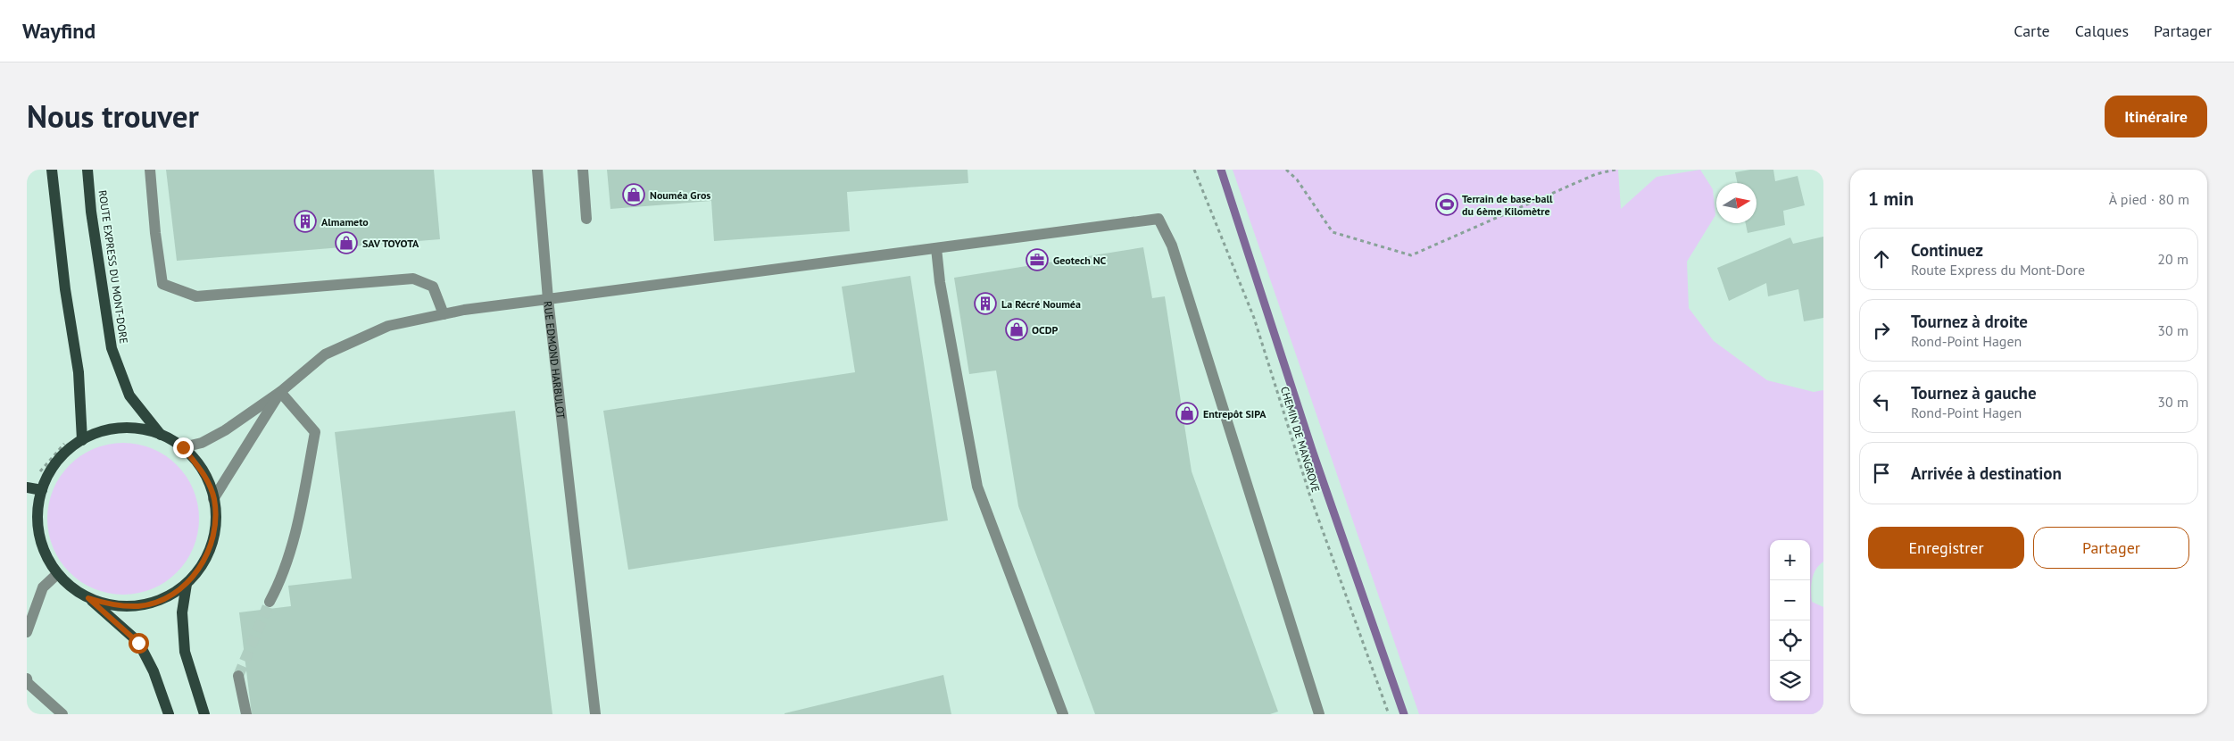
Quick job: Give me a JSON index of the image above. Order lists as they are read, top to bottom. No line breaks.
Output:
{"streets":{"main road":["ROUTE EXPRESS DU MONT-DORE"],"street":["RUE EDMOND HARBULOT"],"path":["CHEMIN DE MANGROVE"]},"places":{"shop":["Nouméa Gros","SAV TOYOTA","OCDP","Entrepôt SIPA"],"sports":["Terrain de base-ball du 6ème Kilomètre"],"building":["Almameto","La Récré Nouméa"],"office":["Geotech NC"]},"north":"right","page":{"header":"Wayfind","nav":["Carte","Calques","Partager"],"title":"Nous trouver","buttons":["Itinéraire",["Enregistrer","Partager"]],"heading":["1 min","À pied · 80 m"],"list":[["Continuez","Route Express du Mont-Dore","20 m"],["Tournez à droite","Rond-Point Hagen","30 m"],["Tournez à gauche","Rond-Point Hagen","30 m"],"Arrivée à destination"],"map_buttons":["+","−"]}}
